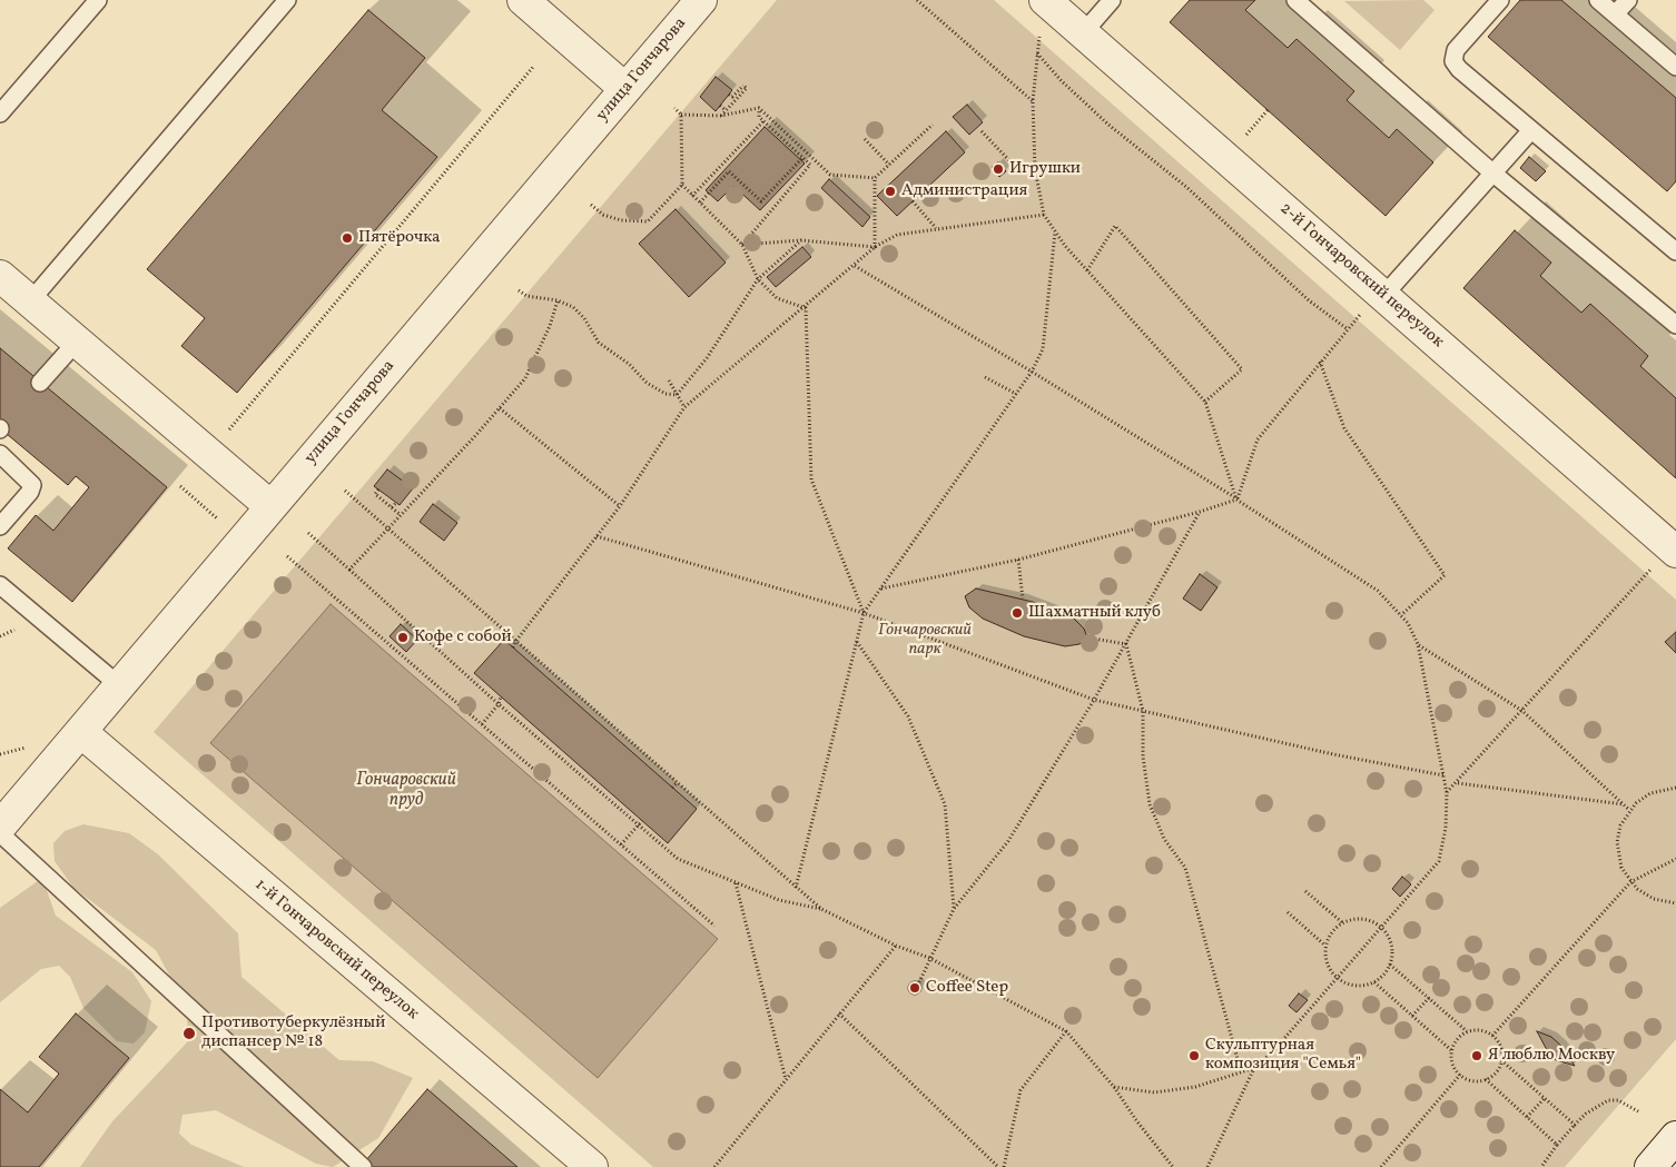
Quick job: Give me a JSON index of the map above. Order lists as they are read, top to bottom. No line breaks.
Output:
{"streets":{"street":["улица Гончарова","2-й Гончаровский переулок","1-й Гончаровский переулок"]},"crossings":[["улица Гончарова","1-й Гончаровский переулок"]],"water":["Гончаровский пруд"],"parks":["Гончаровский парк"],"places":["Игрушки","Администрация","Пятёрочка","Шахматный клуб","Кофе с собой","Coffee Step","Противотуберкулёзный диспансер № 18","Скульптурная композиция \"Семья\"","Я люблю Москву"]}
